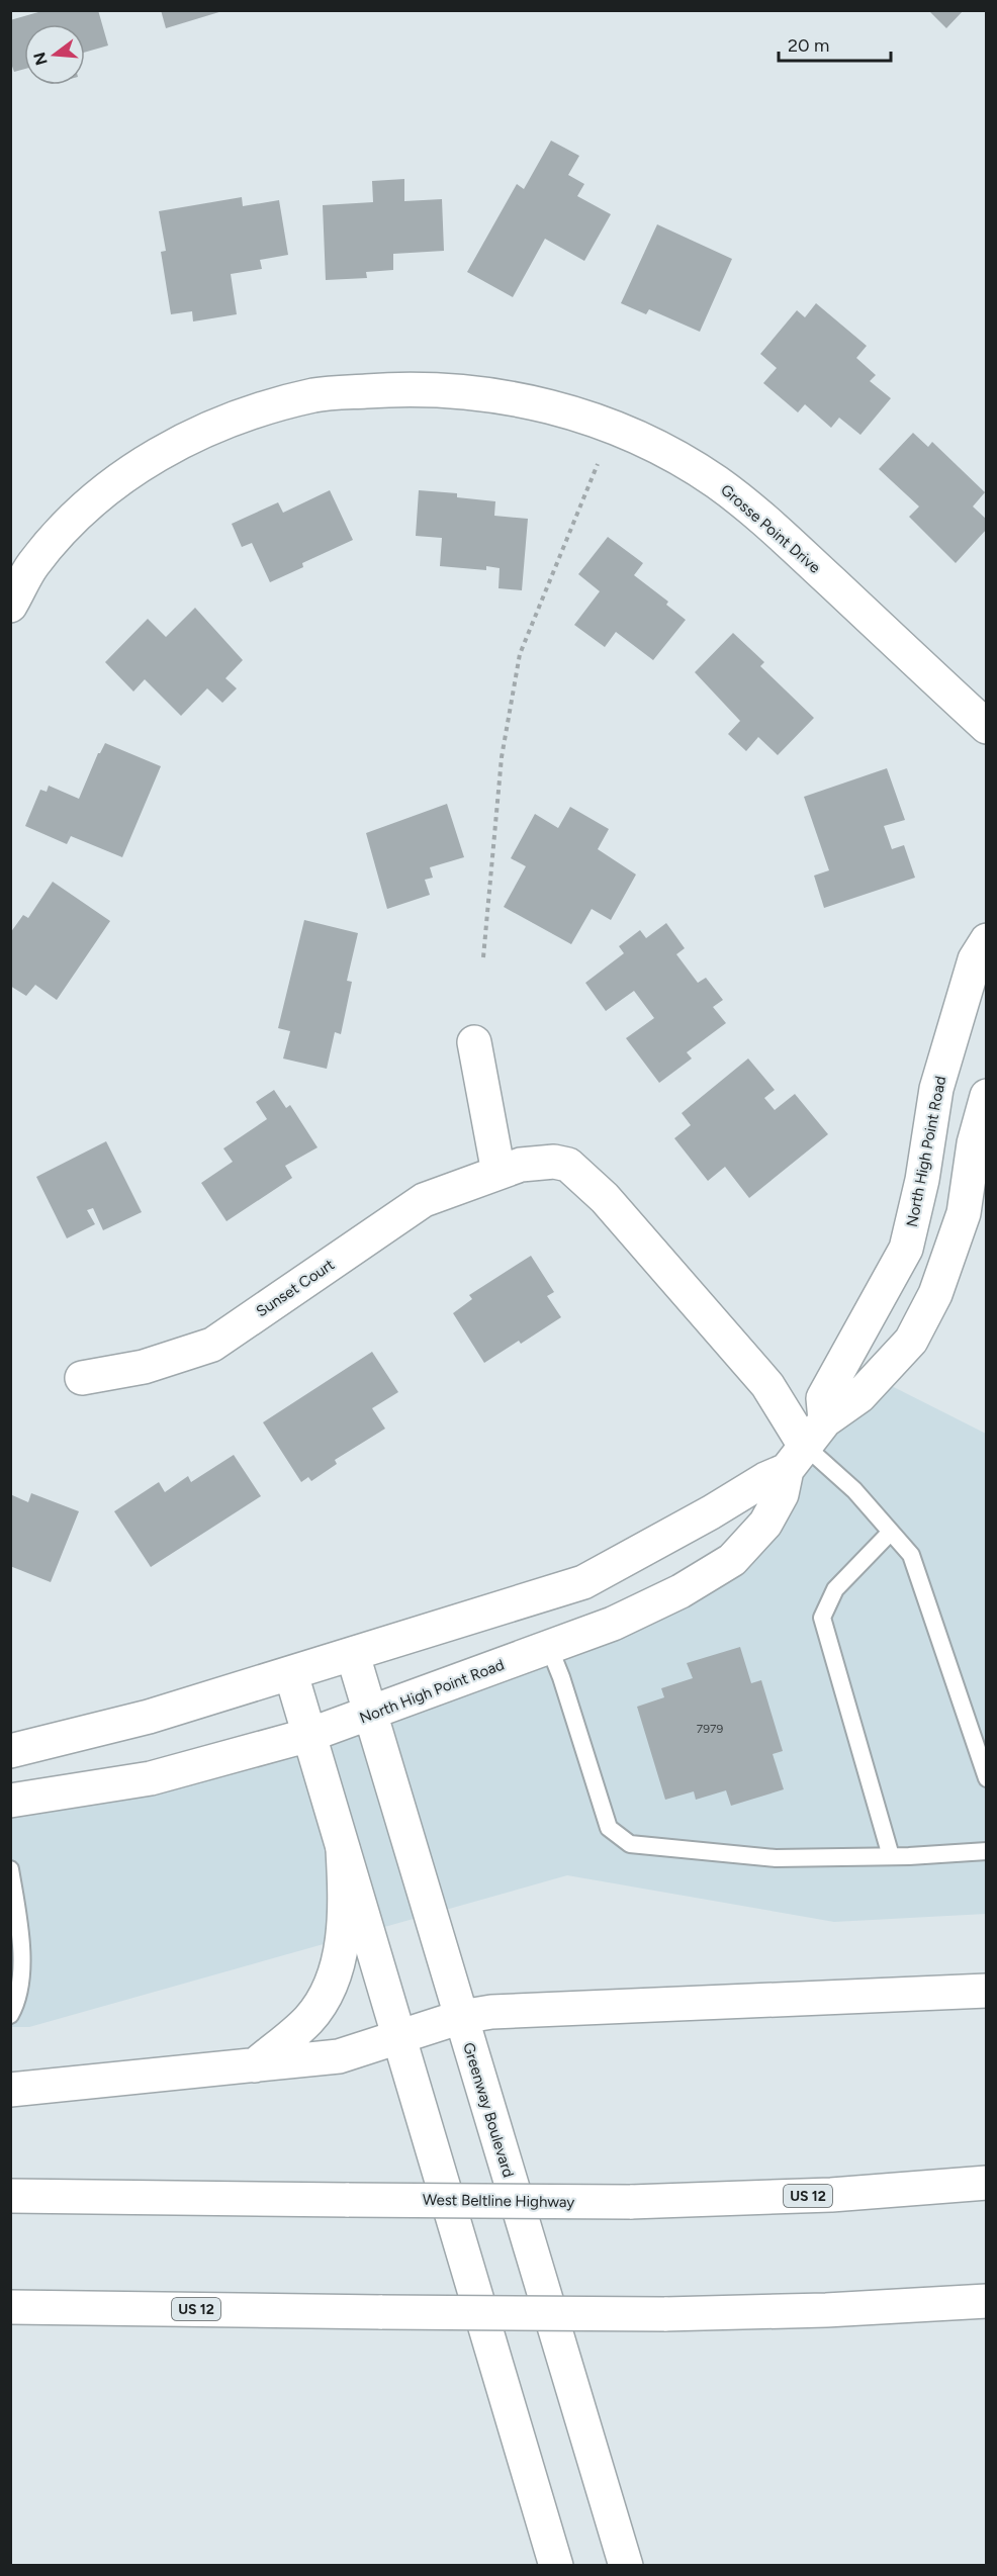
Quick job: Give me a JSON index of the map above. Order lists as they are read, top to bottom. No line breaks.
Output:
{"streets":{"main road":["Grosse Point Drive","North High Point Road","Sunset Court","Greenway Boulevard","US 12","West Beltline Highway"]},"crossings":[["North High Point Road","Sunset Court"],["North High Point Road","Greenway Boulevard"]],"house_numbers":["7979"],"scale_bar":"20 m","north":"left"}
